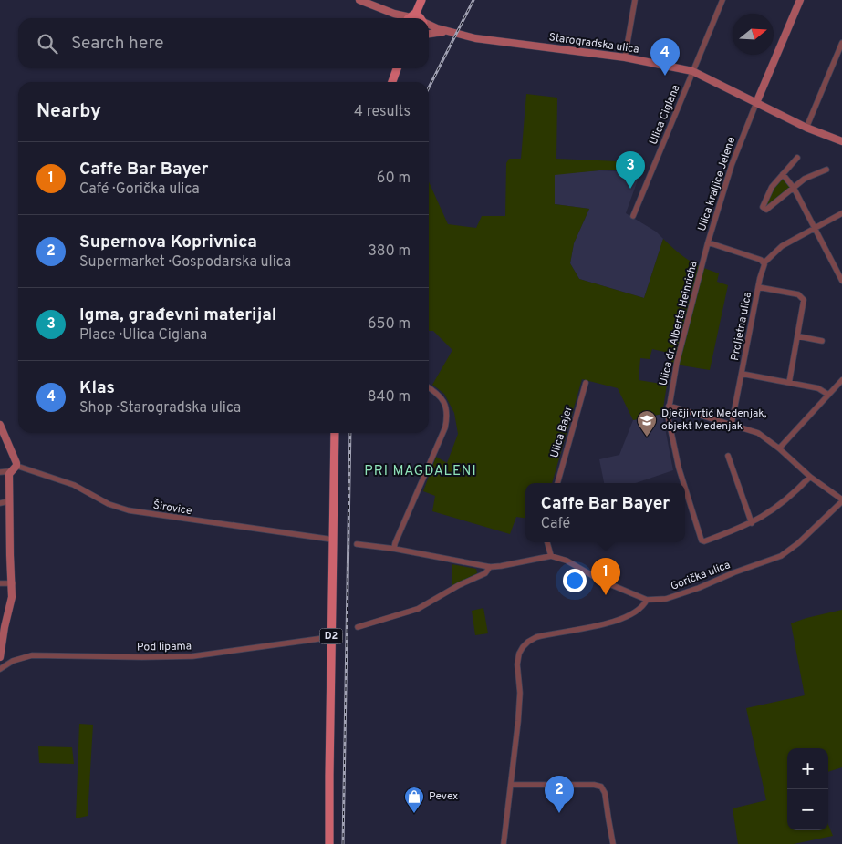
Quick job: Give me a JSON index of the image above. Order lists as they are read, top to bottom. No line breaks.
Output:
{"streets":{"main road":["Starogradska ulica","D2"],"street":["Ulica Ciglana","Ulica kraljice Jelene","Ulica dr. Alberta Heinricha","Proljetna ulica","Ulica Bajer","Širovice","Gorička ulica","Pod lipama"]},"crossings":[["Starogradska ulica","Ulica Ciglana"],["Starogradska ulica","Ulica kraljice Jelene"],["Ulica kraljice Jelene","Ulica dr. Alberta Heinricha"],["Širovice","D2"],["D2","Pod lipama"]],"districts":["PRI MAGDALENI"],"places":{"school or university":["Dječji vrtić Medenjak, objekt Medenjak"],"shop":["Pevex"]},"north":"right","page":{"search":"Search here","pins":["4","3","1","2"],"heading":["Nearby","4 results"],"list":[{"mark":"1","name":"Caffe Bar Bayer","note":"Café · Gorička ulica","value":"60 m"},{"mark":"2","name":"Supernova Koprivnica","note":"Supermarket · Gospodarska ulica","value":"380 m"},{"mark":"3","name":"Igma, građevni materijal","note":"Place · Ulica Ciglana","value":"650 m"},{"mark":"4","name":"Klas","note":"Shop · Starogradska ulica","value":"840 m"}],"popup":["Caffe Bar Bayer","Café"],"map_buttons":["+","−"]}}
